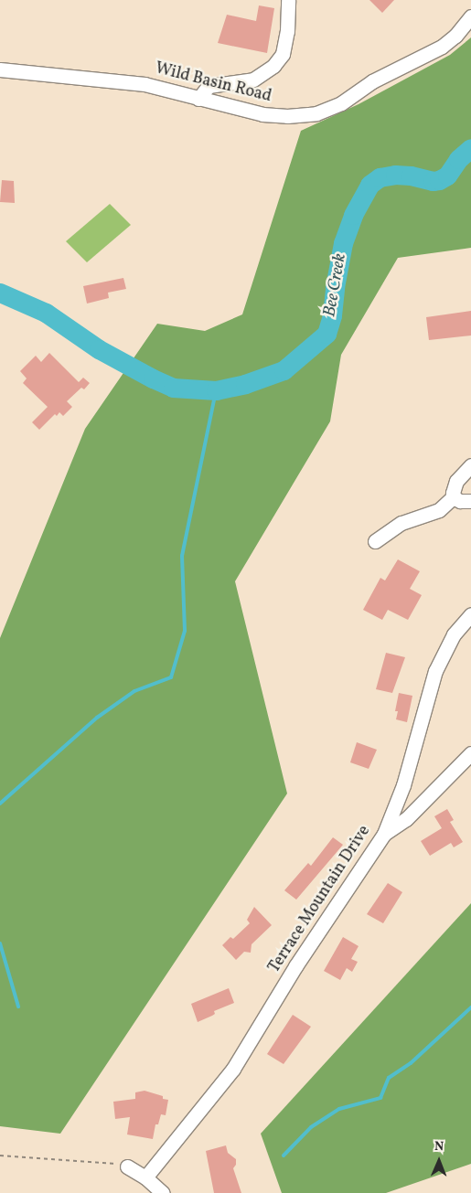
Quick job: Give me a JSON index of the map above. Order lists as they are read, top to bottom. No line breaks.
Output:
{"streets":{"street":["Wild Basin Road","Terrace Mountain Drive"]},"water":["Bee Creek"],"north":"top"}
